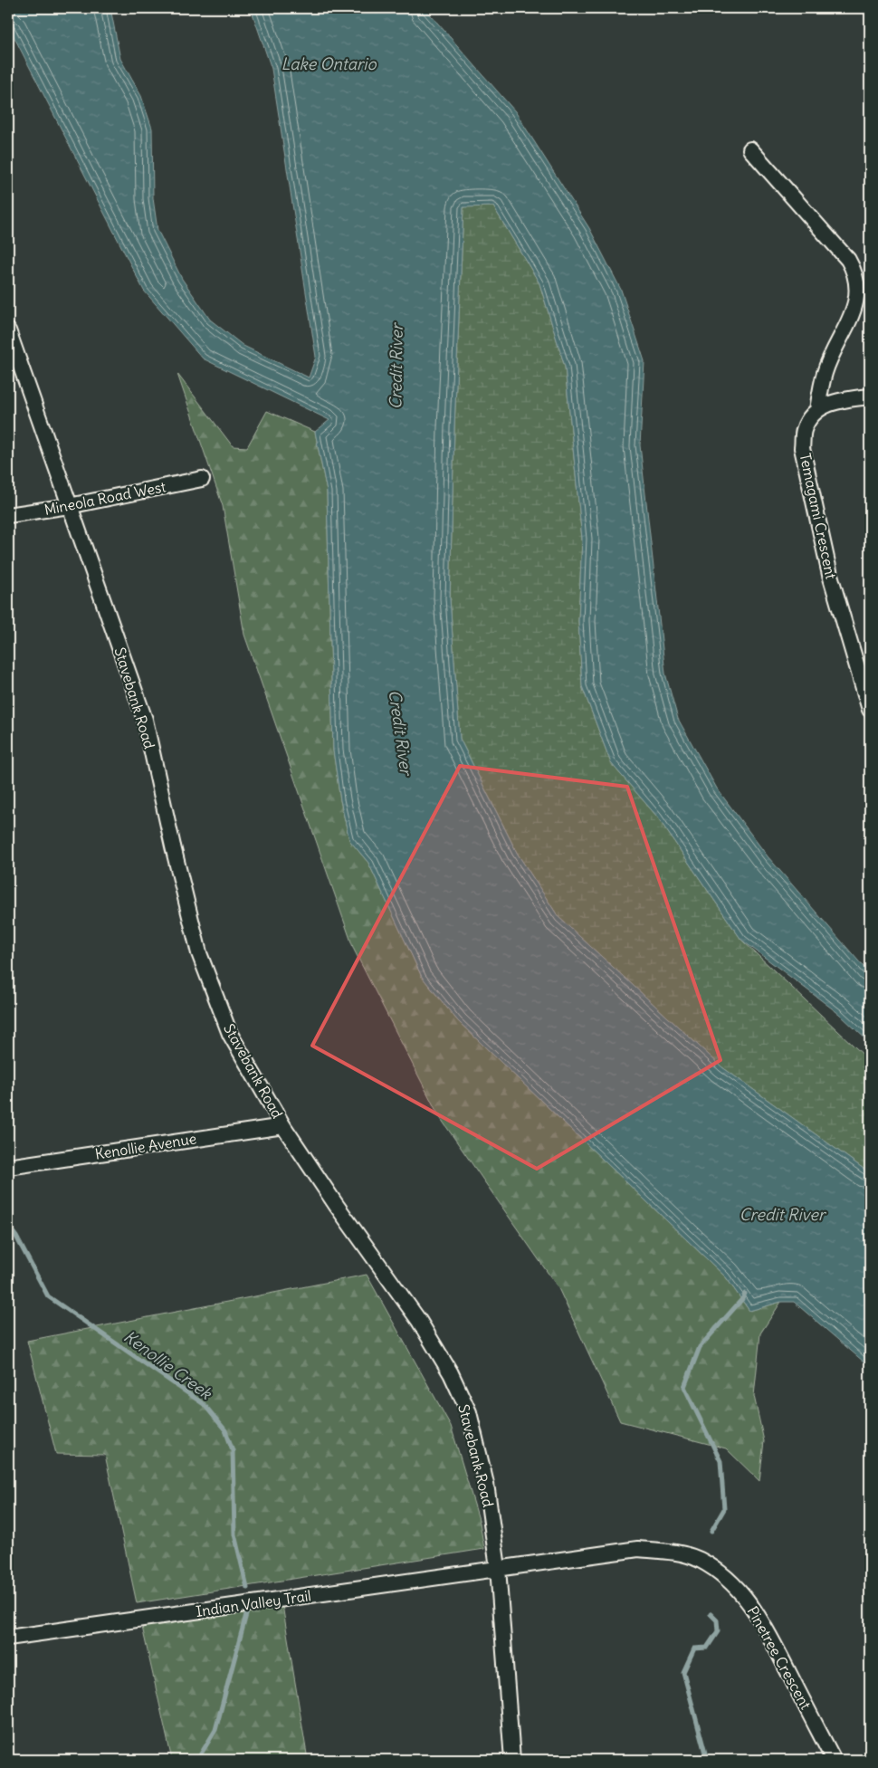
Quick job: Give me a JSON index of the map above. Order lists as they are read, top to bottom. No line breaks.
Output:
{"streets":{"street":["Mineola Road West","Temagami Crescent","Stavebank Road","Kenollie Avenue","Indian Valley Trail","Pinetree Crescent"]},"crossings":[["Mineola Road West","Stavebank Road"],["Stavebank Road","Kenollie Avenue"],["Stavebank Road","Indian Valley Trail"],["Stavebank Road","Pinetree Crescent"],["Indian Valley Trail","Pinetree Crescent"]],"water":["Lake Ontario","Credit River","Kenollie Creek"]}
